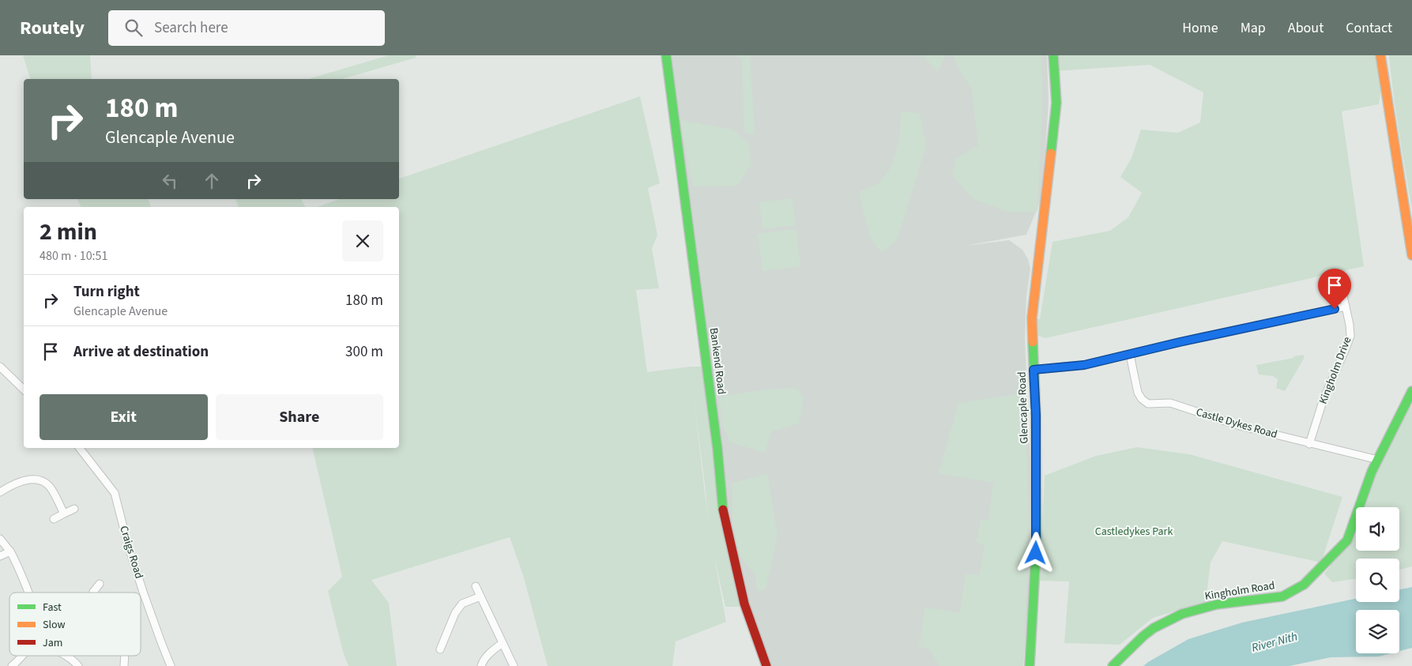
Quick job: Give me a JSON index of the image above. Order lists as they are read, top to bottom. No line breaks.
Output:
{"streets":{"main road":["Bankend Road","Glencaple Road","Kingholm Road"],"street":["Kingholm Drive","Castle Dykes Road","Craigs Road"]},"crossings":[["Kingholm Drive","Castle Dykes Road"],["Castle Dykes Road","Kingholm Road"]],"water":["River Nith"],"parks":["Castledykes Park"],"legend":["Fast","Slow","Jam"],"page":{"header":"Routely","search":"Search here","nav":["Home","Map","About","Contact"],"turn":["180 m","Glencaple Avenue"],"heading":["2 min","480 m · 10:51"],"list":[{"name":"Turn right","note":"Glencaple Avenue","value":"180 m"},{"name":"Arrive at destination","value":"300 m"}],"buttons":["Exit","Share"]}}
